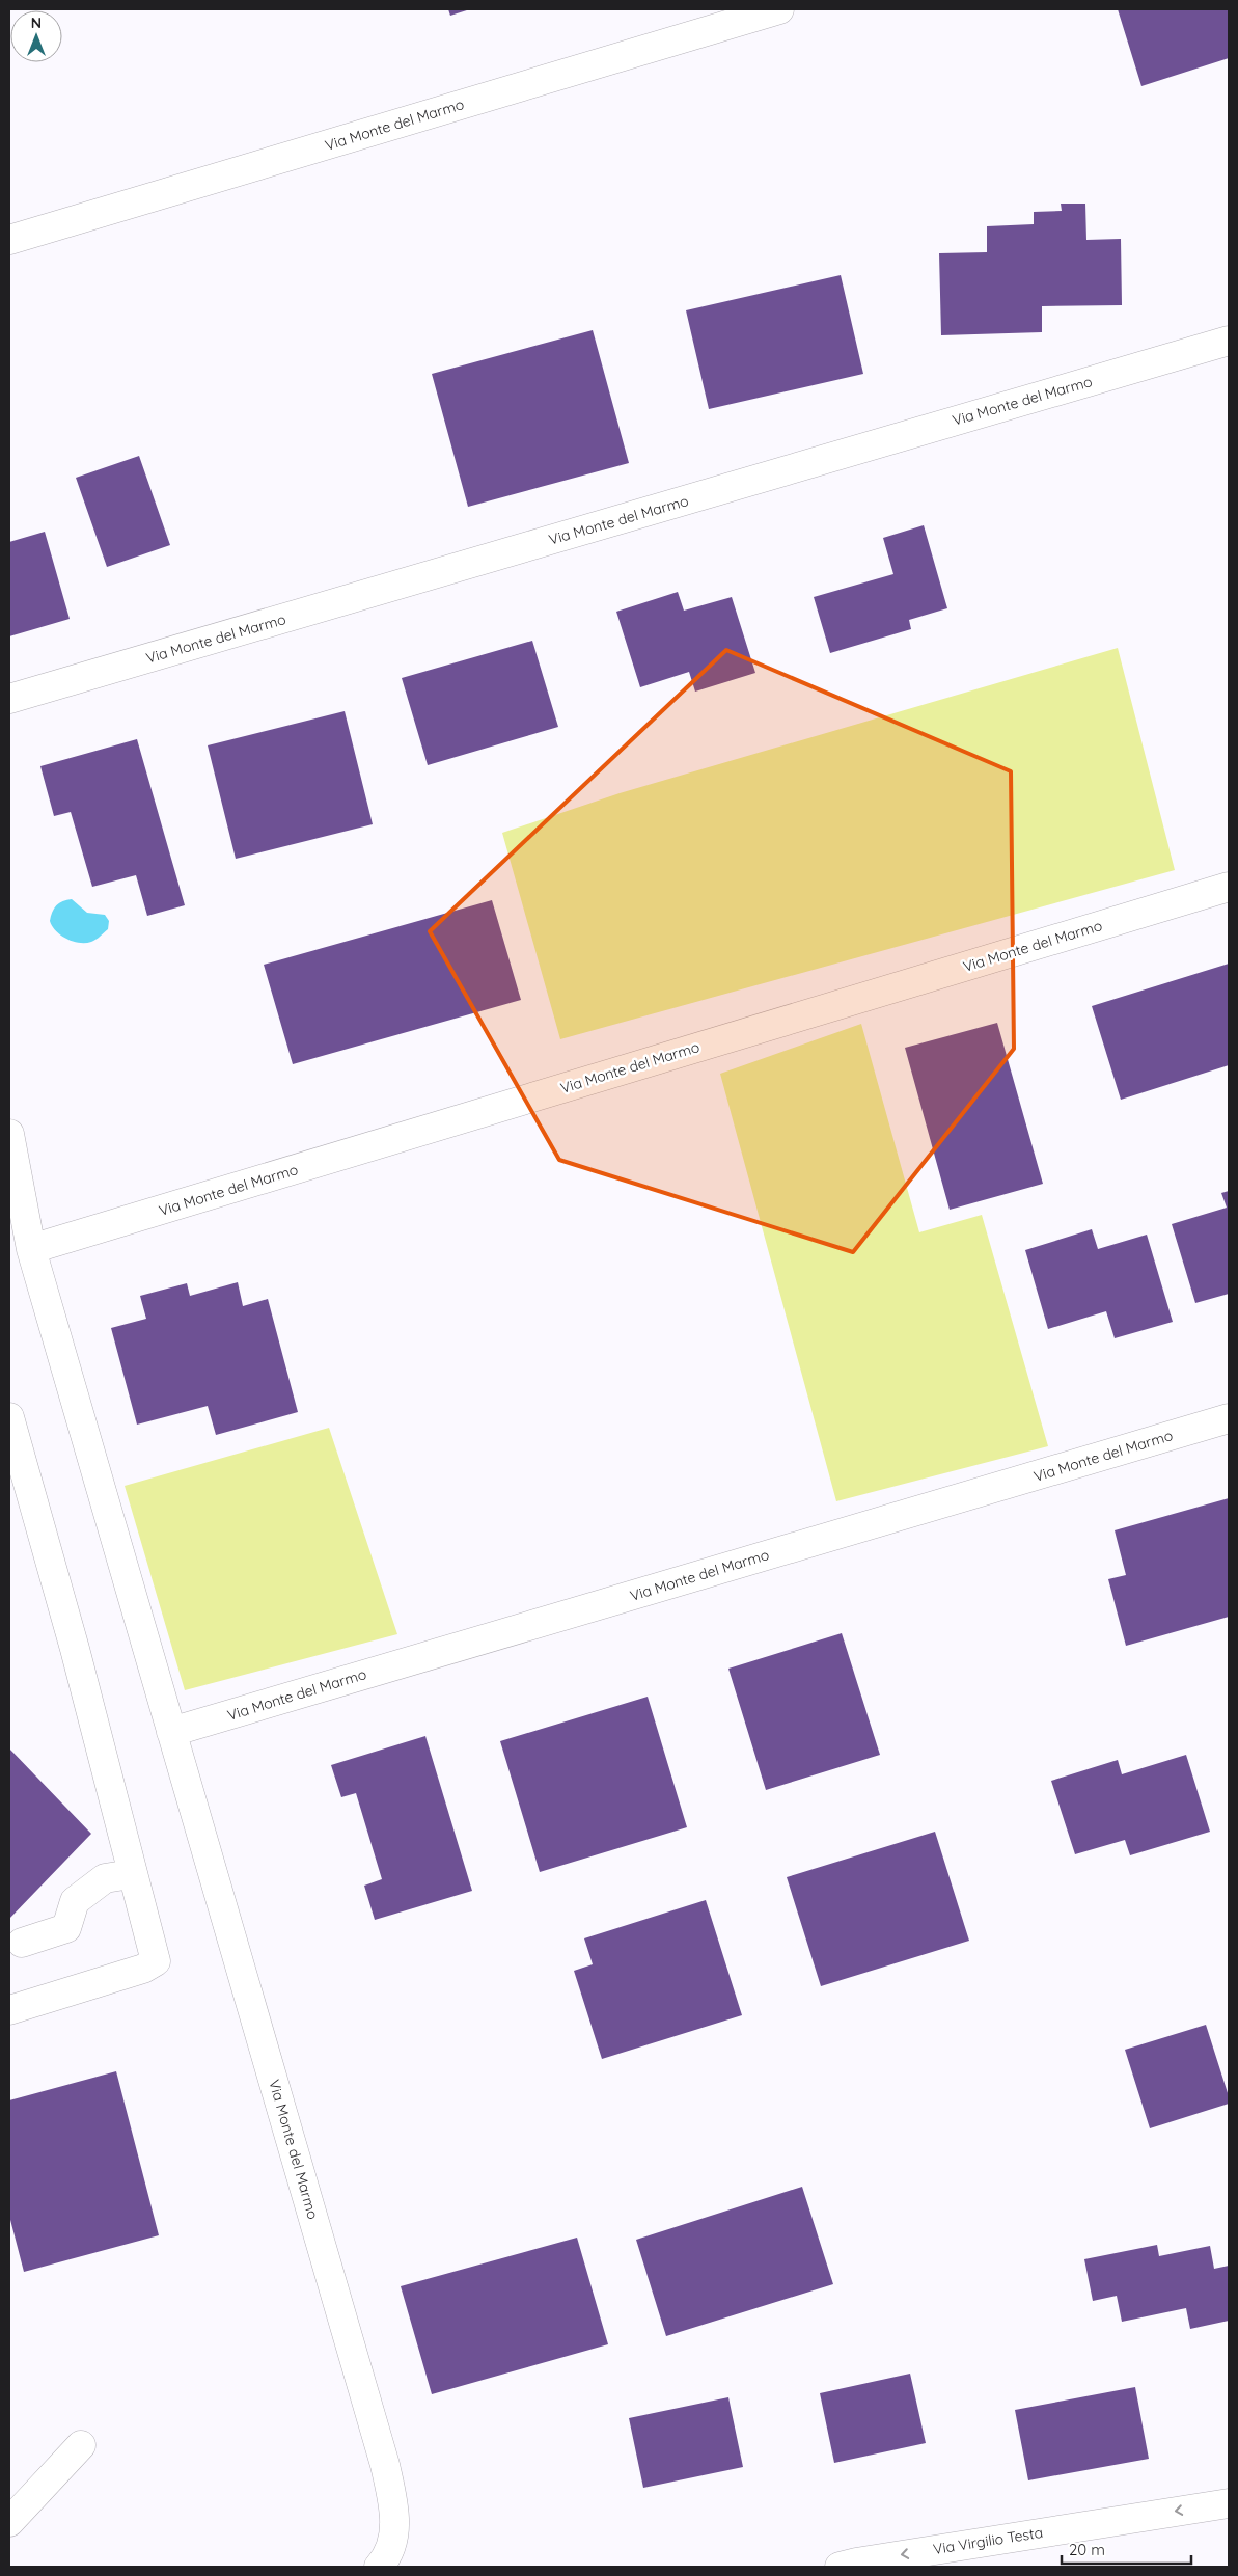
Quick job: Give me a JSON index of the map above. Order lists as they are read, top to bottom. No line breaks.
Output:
{"streets":{"street":["Via Monte del Marmo","Via Virgilio Testa"]},"one_way":["Via Virgilio Testa"],"scale_bar":"20 m","north":"top"}
